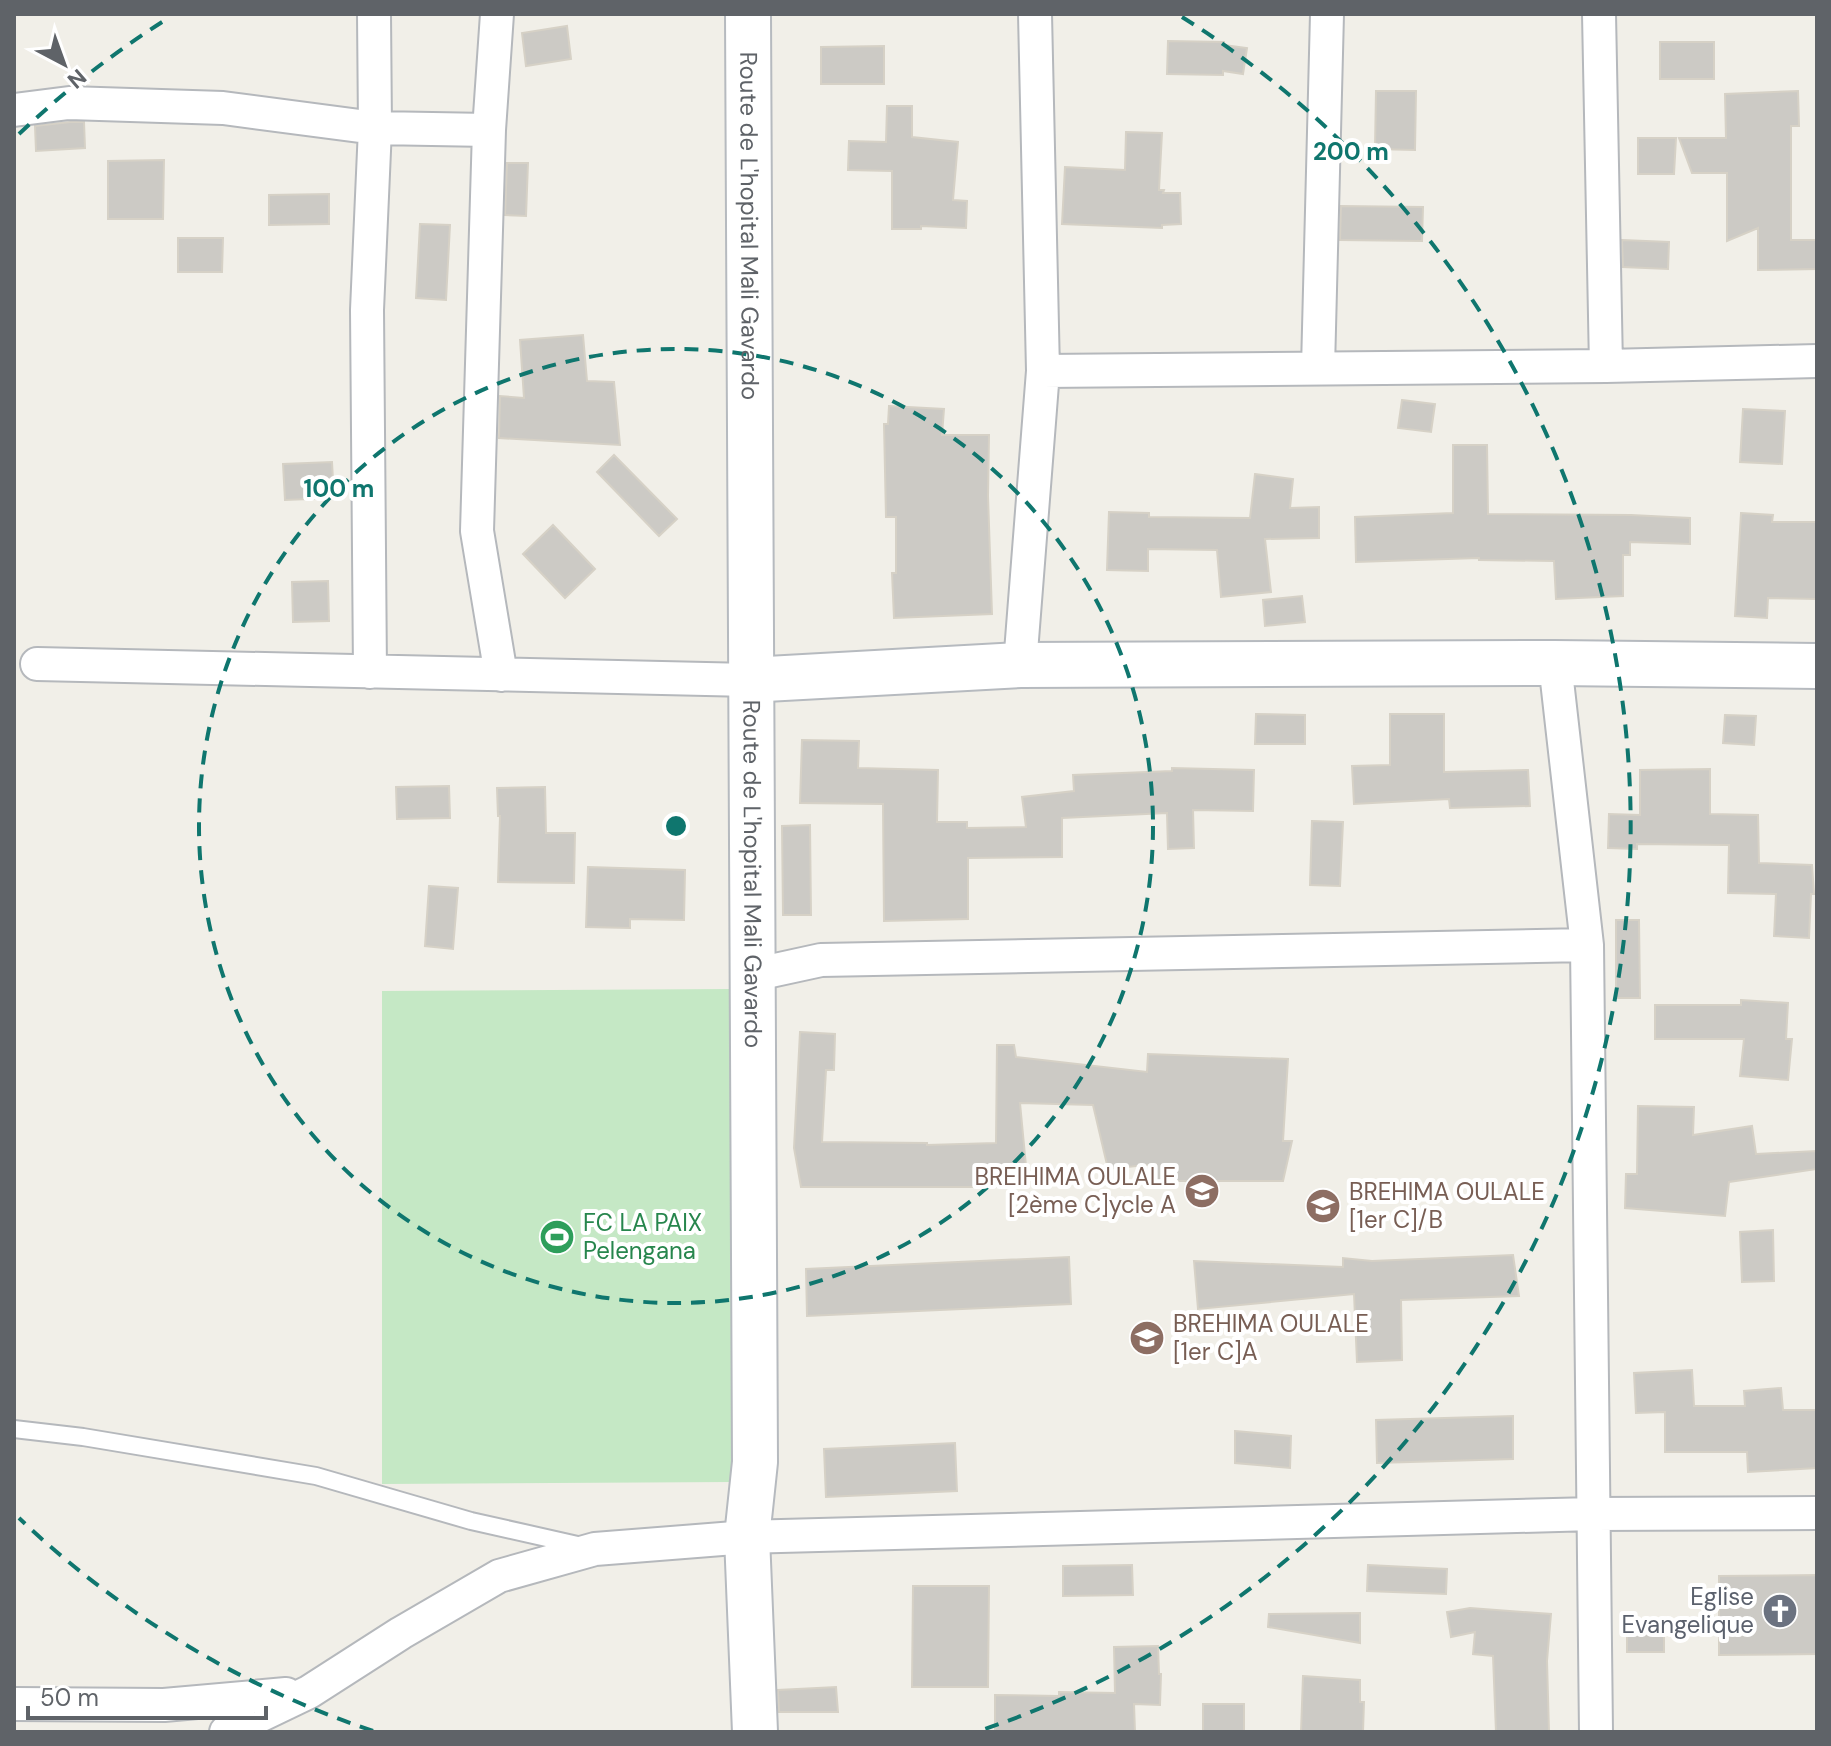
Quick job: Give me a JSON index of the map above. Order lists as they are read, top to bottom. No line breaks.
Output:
{"streets":{"main road":["Route de L'hopital Mali Gavardo"]},"places":{"school or university":["BREIHIMA OULALE [2ème C]ycle A","BREHIMA OULALE [1er C]/B","BREHIMA OULALE [1er C]A"],"sports":["FC LA PAIX Pelengana"],"church":["Eglise Evangelique"]},"scale_bar":"50 m","north":"bottom right","rings":["200 m","100 m"]}
